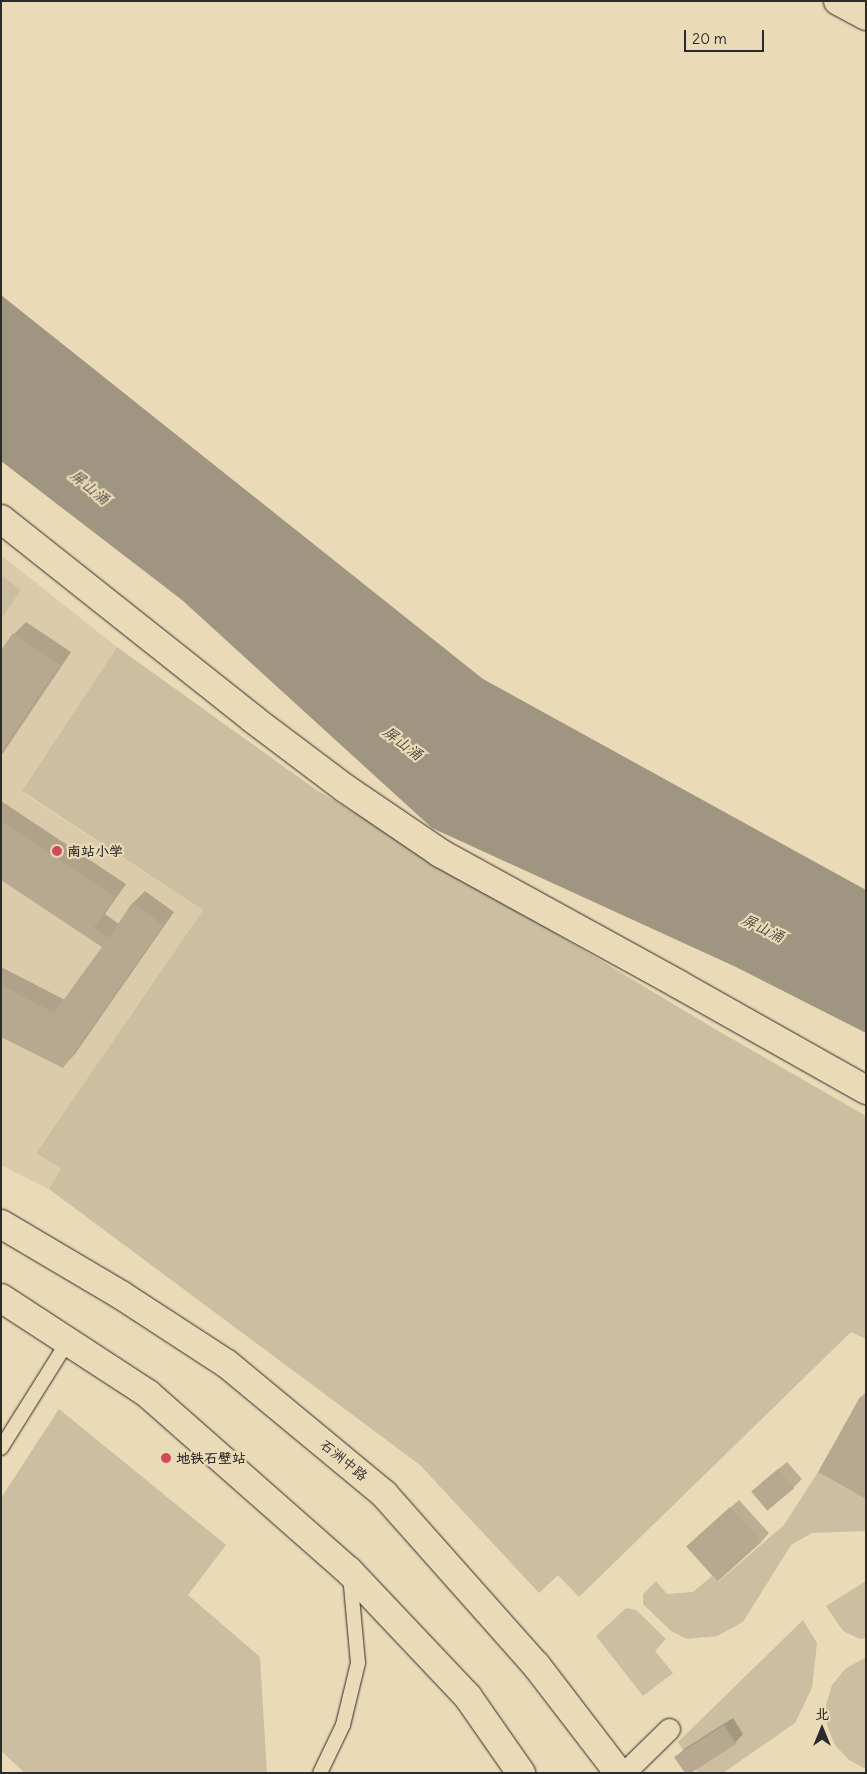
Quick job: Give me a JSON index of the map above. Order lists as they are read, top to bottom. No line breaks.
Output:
{"streets":{"main road":["石洲中路"]},"water":["屏山涌"],"places":["南站小学","地铁石壁站"],"scale_bar":"20 m","north":"top"}
